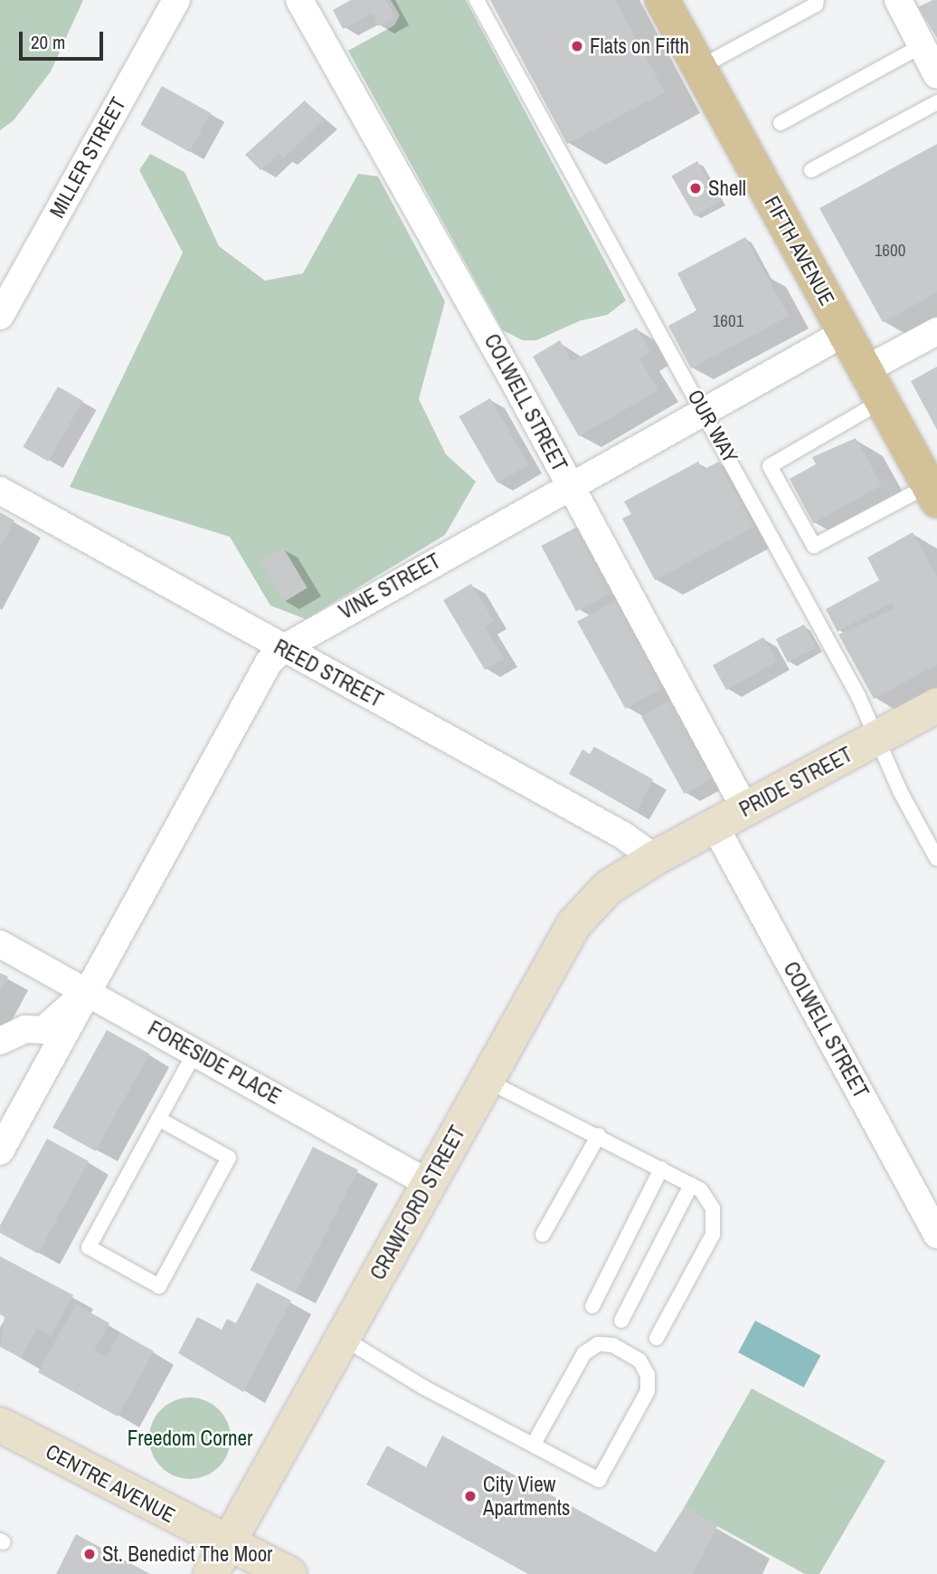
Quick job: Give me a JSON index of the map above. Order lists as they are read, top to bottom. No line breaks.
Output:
{"streets":{"main road":["FIFTH AVENUE"],"street":["MILLER STREET","COLWELL STREET","VINE STREET","REED STREET","PRIDE STREET","FORESIDE PLACE","CRAWFORD STREET","CENTRE AVENUE"],"lane":["OUR WAY"]},"crossings":[["FIFTH AVENUE","VINE STREET"],["COLWELL STREET","VINE STREET"],["COLWELL STREET","PRIDE STREET"],["OUR WAY","VINE STREET"],["OUR WAY","PRIDE STREET"],["VINE STREET","REED STREET"],["VINE STREET","FORESIDE PLACE"],["REED STREET","PRIDE STREET"],["REED STREET","CRAWFORD STREET"],["PRIDE STREET","CRAWFORD STREET"],["FORESIDE PLACE","CRAWFORD STREET"],["CRAWFORD STREET","CENTRE AVENUE"]],"parks":["Freedom Corner"],"places":["Flats on Fifth","Shell","City View Apartments","St. Benedict The Moor"],"house_numbers":["1600","1601"],"scale_bar":"20 m"}
